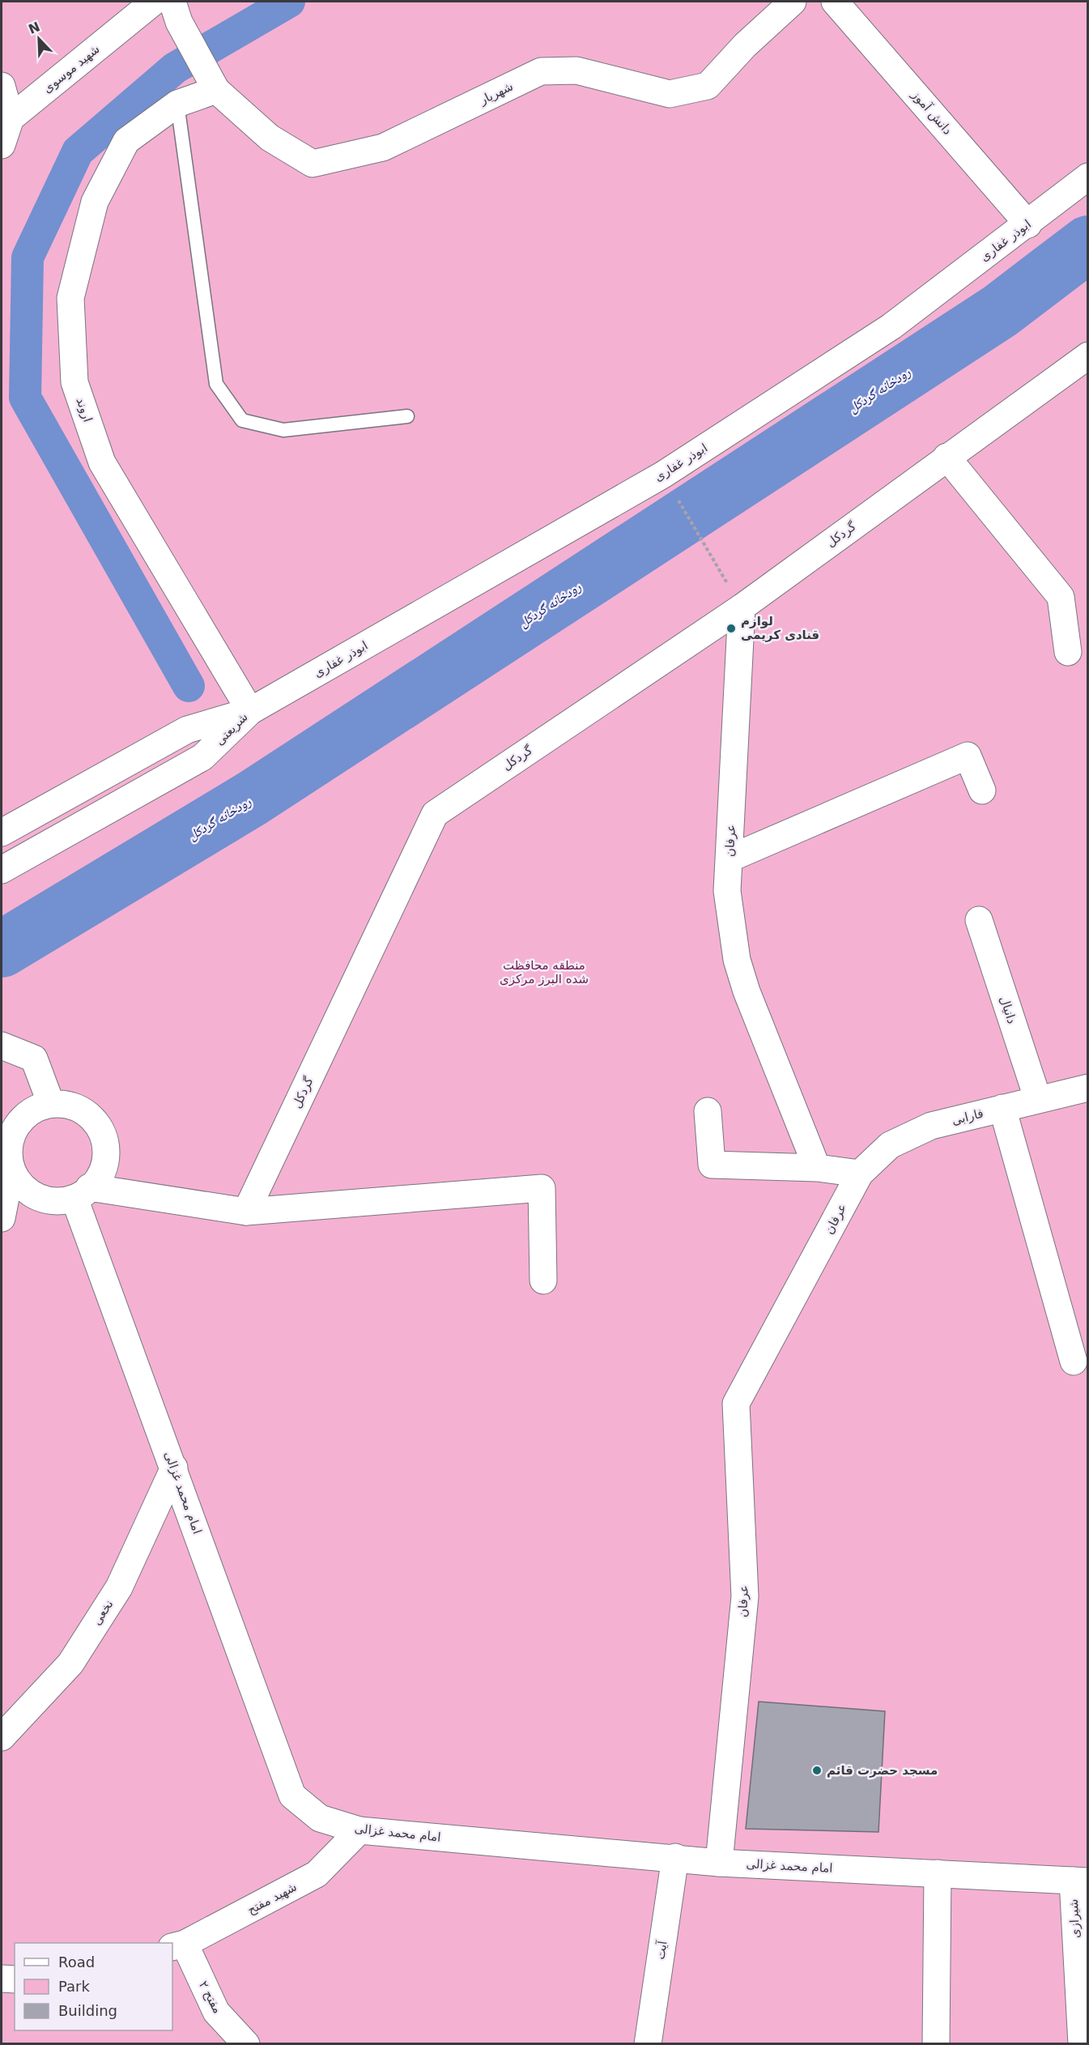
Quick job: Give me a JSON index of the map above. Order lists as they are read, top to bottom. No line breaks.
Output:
{"streets":{"street":["شهید موسوی","شهریار","دانش آموز","ابوذر غفاری","اروند","گردکل","شریعتی","عرفان","دانیال","فارابی","امام محمد غزالی","نخعی","شهید مفتح","شیرازی","آیت","مفتح ۲"]},"crossings":[["شهریار","اروند"],["دانش آموز","ابوذر غفاری"],["ابوذر غفاری","اروند"],["ابوذر غفاری","شریعتی"],["اروند","شریعتی"],["گردکل","عرفان"],["عرفان","فارابی"],["عرفان","امام محمد غزالی"],["دانیال","فارابی"],["امام محمد غزالی","نخعی"],["امام محمد غزالی","شهید مفتح"],["امام محمد غزالی","شیرازی"],["امام محمد غزالی","آیت"],["شهید مفتح","مفتح ۲"]],"water":["رودخانه گردکل"],"parks":["منطقه محافظت شده البرز مرکزی"],"places":["لوازم قنادی کریمی","مسجد حضرت قائم"],"legend":["Road","Park","Building"],"north":"top left"}
